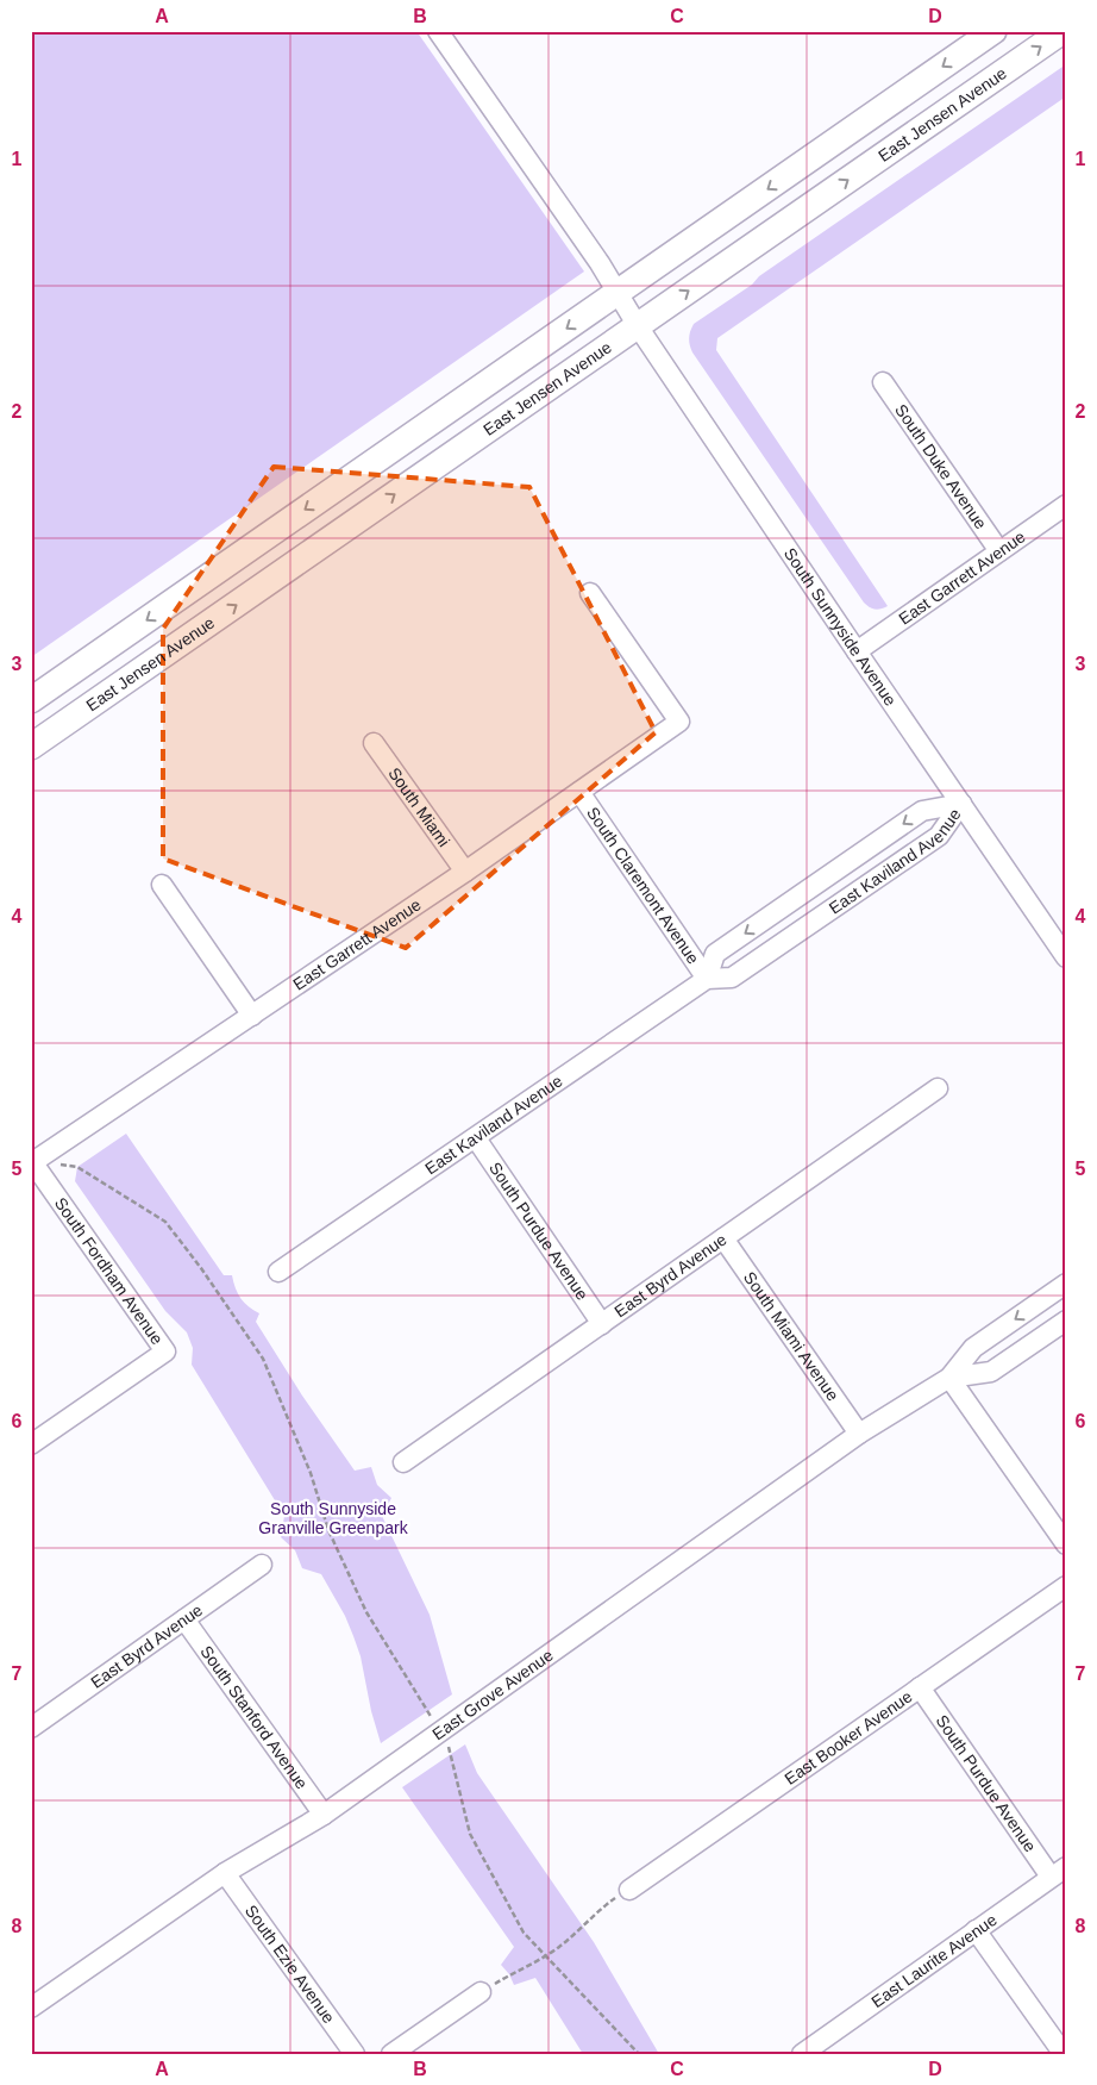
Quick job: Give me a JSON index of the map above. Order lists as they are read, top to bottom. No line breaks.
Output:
{"streets":{"main road":["East Jensen Avenue"],"street":["South Duke Avenue","East Garrett Avenue","South Sunnyside Avenue","South Miami","East Kaviland Avenue","South Claremont Avenue","South Purdue Avenue","South Fordham Avenue","East Byrd Avenue","South Miami Avenue","East Grove Avenue","South Stanford Avenue","East Booker Avenue","East Laurite Avenue","South Ezie Avenue"]},"crossings":[["East Jensen Avenue","South Sunnyside Avenue"],["South Duke Avenue","East Garrett Avenue"],["East Garrett Avenue","South Sunnyside Avenue"],["East Garrett Avenue","South Miami"],["East Garrett Avenue","South Claremont Avenue"],["East Garrett Avenue","South Fordham Avenue"],["South Sunnyside Avenue","East Kaviland Avenue"],["East Kaviland Avenue","South Claremont Avenue"],["East Kaviland Avenue","South Purdue Avenue"],["South Purdue Avenue","East Byrd Avenue"],["South Purdue Avenue","East Booker Avenue"],["South Purdue Avenue","East Laurite Avenue"],["East Byrd Avenue","South Miami Avenue"],["East Byrd Avenue","South Stanford Avenue"],["South Miami Avenue","East Grove Avenue"],["East Grove Avenue","South Stanford Avenue"],["East Grove Avenue","South Ezie Avenue"]],"parks":["South Sunnyside Granville Greenpark"],"grid":{"columns":["A","B","C","D"],"rows":["1","2","3","4","5","6","7","8"]}}
